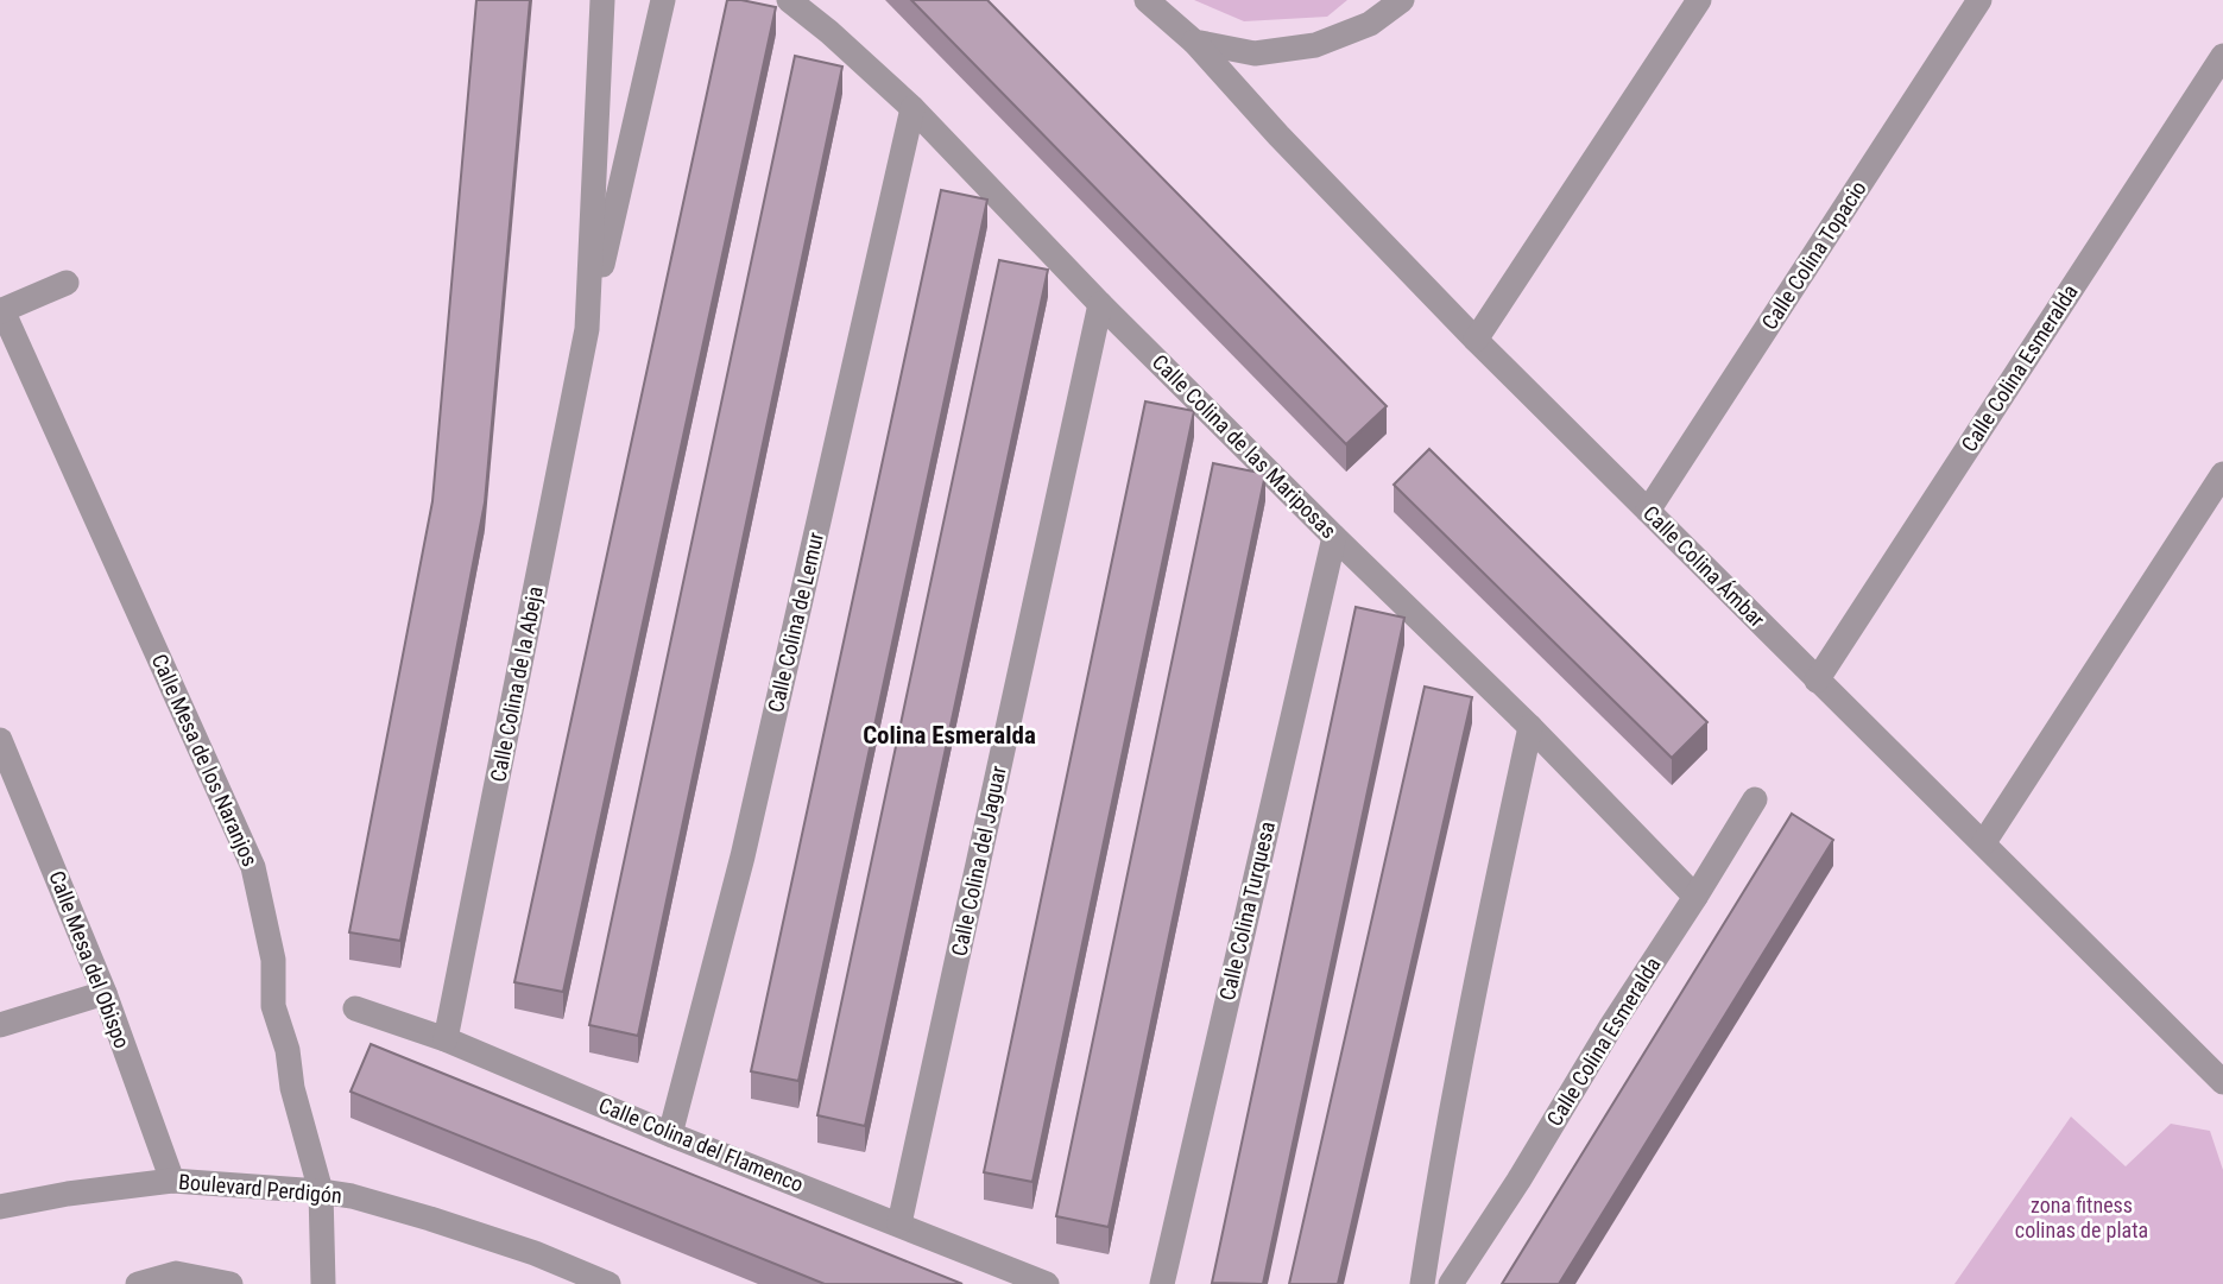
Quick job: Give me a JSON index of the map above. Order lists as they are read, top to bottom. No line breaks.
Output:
{"streets":{"street":["Calle Colina Topacio","Calle Colina Esmeralda","Calle Colina de las Mariposas","Calle Colina Ámbar","Calle Colina de Lemur","Calle Colina de la Abeja","Calle Mesa de los Naranjos","Calle Colina del Jaguar","Calle Colina Turquesa","Calle Mesa del Obispo","Calle Colina del Flamenco","Boulevard Perdigón"]},"crossings":[["Calle Colina Topacio","Calle Colina Ámbar"],["Calle Colina Esmeralda","Calle Colina de las Mariposas"],["Calle Colina Esmeralda","Calle Colina Ámbar"],["Calle Colina de las Mariposas","Calle Colina de Lemur"],["Calle Colina de las Mariposas","Calle Colina del Jaguar"],["Calle Colina de las Mariposas","Calle Colina Turquesa"],["Calle Colina de Lemur","Calle Colina del Flamenco"],["Calle Colina de la Abeja","Calle Colina del Flamenco"],["Calle Mesa de los Naranjos","Boulevard Perdigón"],["Calle Colina del Jaguar","Calle Colina del Flamenco"],["Calle Mesa del Obispo","Boulevard Perdigón"]],"districts":["Colina Esmeralda"],"parks":["zona fitness colinas de plata"]}
